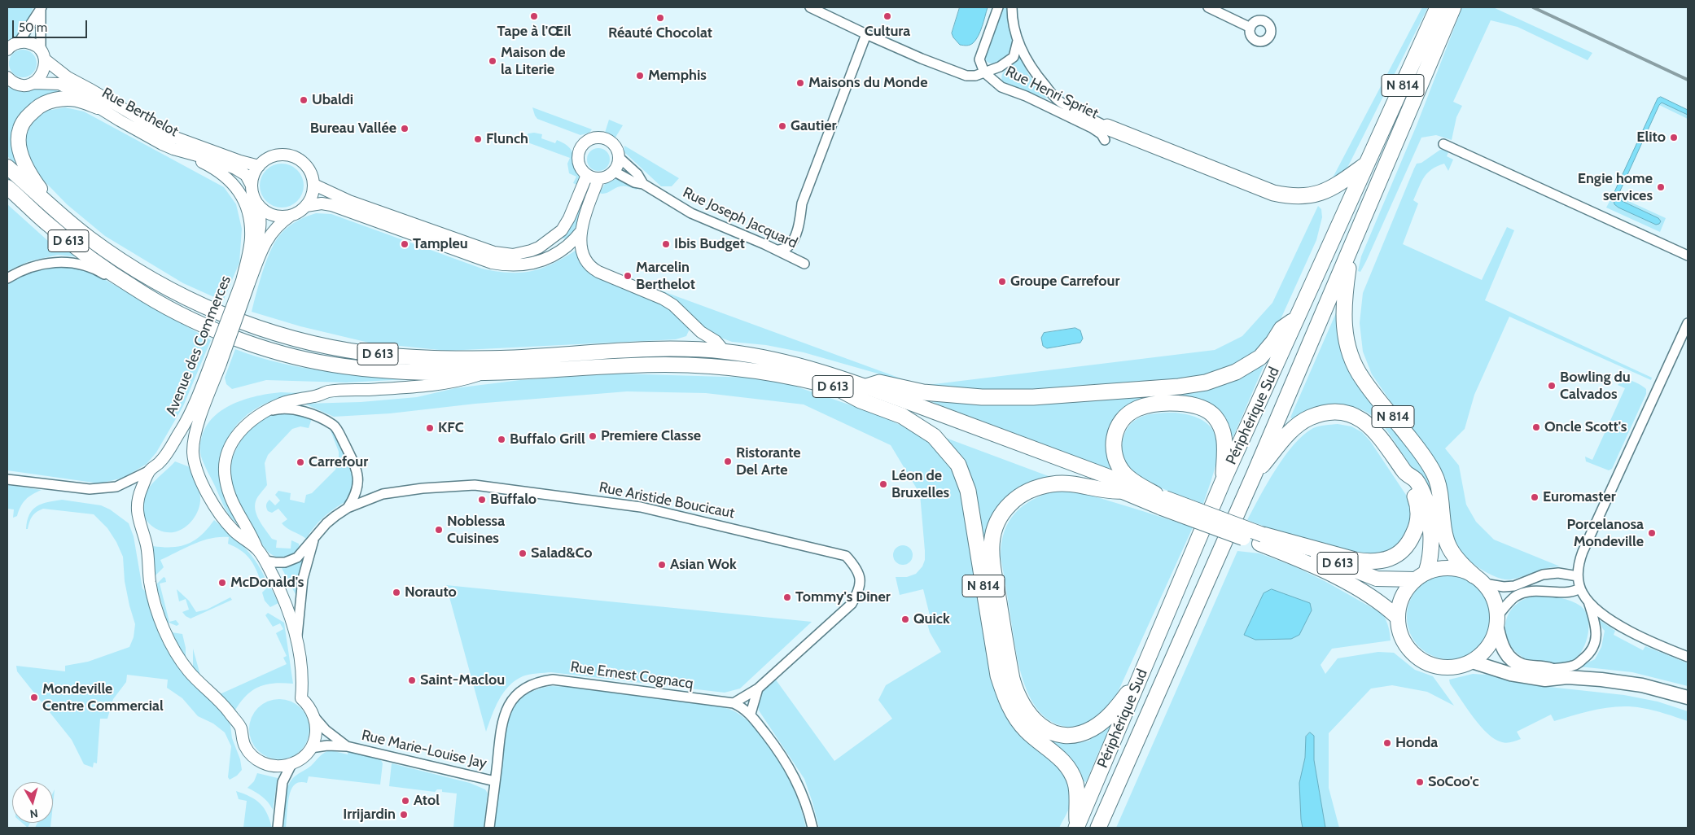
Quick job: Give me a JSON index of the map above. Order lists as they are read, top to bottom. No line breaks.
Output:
{"streets":{"highway":["N 814","Périphérique Sud"],"main road":["D 613"],"street":["Rue Henri Spriet","Rue Berthelot","Rue Joseph Jacquard","Avenue des Commerces","Rue Aristide Boucicaut","Rue Ernest Cognacq","Rue Marie-Louise Jay"]},"crossings":[["N 814","D 613"],["N 814","Périphérique Sud"],["Rue Berthelot","Avenue des Commerces"],["Avenue des Commerces","Rue Aristide Boucicaut"],["Avenue des Commerces","Rue Marie-Louise Jay"],["Rue Aristide Boucicaut","Rue Ernest Cognacq"],["Rue Ernest Cognacq","Rue Marie-Louise Jay"]],"places":["Tape à l'Œil","Cultura","Réauté Chocolat","Maison de la Literie","Memphis","Maisons du Monde","Ubaldi","Gautier","Bureau Vallée","Elito","Flunch","Engie home services","Tampleu","Ibis Budget","Marcelin Berthelot","Groupe Carrefour","Bowling du Calvados","Oncle Scott's","KFC","Premiere Classe","Buffalo Grill","Ristorante Del Arte","Carrefour","Léon de Bruxelles","Euromaster","Buffalo","Noblessa Cuisines","Porcelanosa Mondeville","Salad&Co","Asian Wok","McDonald's","Norauto","Tommy's Diner","Quick","Saint-Maclou","Mondeville Centre Commercial","Honda","SoCoo'c","Atol","Irrijardin"],"scale_bar":"50 m","north":"bottom"}
